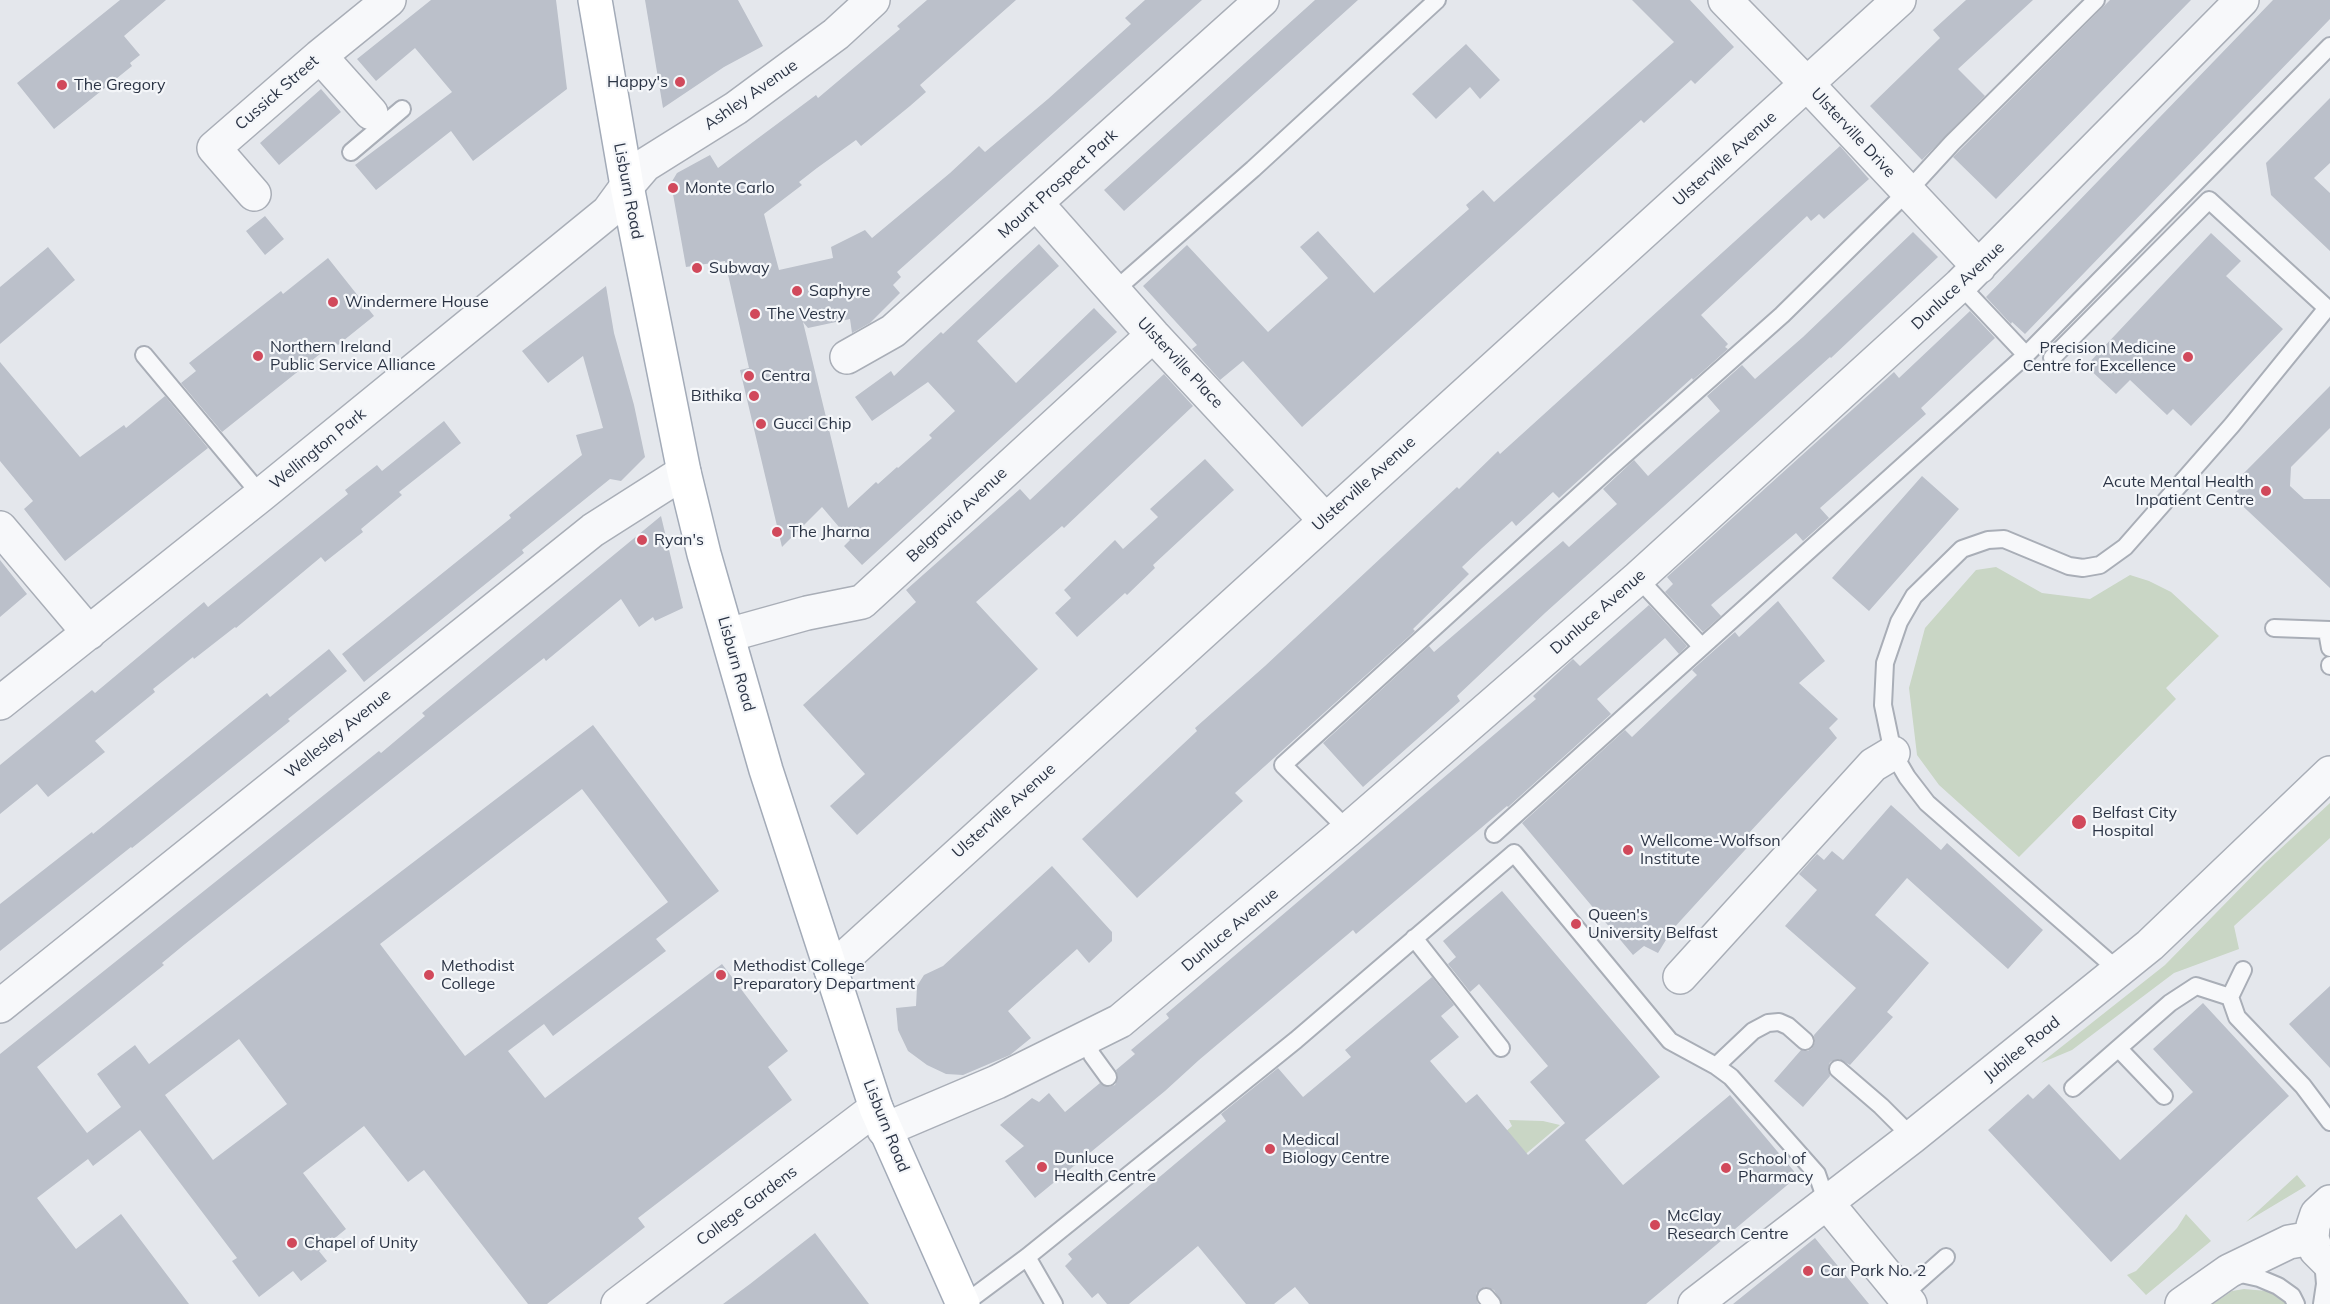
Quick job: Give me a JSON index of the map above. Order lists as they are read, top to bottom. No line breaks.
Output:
{"streets":{"main road":["Lisburn Road"],"street":["Cussick Street","Ashley Avenue","Ulsterville Drive","Ulsterville Avenue","Mount Prospect Park","Dunluce Avenue","Ulsterville Place","Wellington Park","Belgravia Avenue","Wellesley Avenue","Jubilee Road","College Gardens"]},"crossings":[["Ashley Avenue","Lisburn Road"],["Ashley Avenue","Wellington Park"],["Ulsterville Drive","Ulsterville Avenue"],["Ulsterville Drive","Dunluce Avenue"],["Ulsterville Avenue","Lisburn Road"],["Ulsterville Avenue","Ulsterville Place"],["Mount Prospect Park","Ulsterville Place"],["Lisburn Road","Dunluce Avenue"],["Lisburn Road","Wellington Park"],["Lisburn Road","Belgravia Avenue"],["Lisburn Road","Wellesley Avenue"],["Lisburn Road","College Gardens"],["Dunluce Avenue","College Gardens"],["Ulsterville Place","Belgravia Avenue"]],"places":["Happy's","The Gregory","Monte Carlo","Subway","Saphyre","Windermere House","The Vestry","Northern Ireland Public Service Alliance","Precision Medicine Centre for Excellence","Centra","Bithika","Gucci Chip","Acute Mental Health Inpatient Centre","The Jharna","Ryan's","Belfast City Hospital","Wellcome-Wolfson Institute","Queen's University Belfast","Methodist College","Methodist College Preparatory Department","Medical Biology Centre","Dunluce Health Centre","School of Pharmacy","McClay Research Centre","Chapel of Unity","Car Park No. 2"]}
